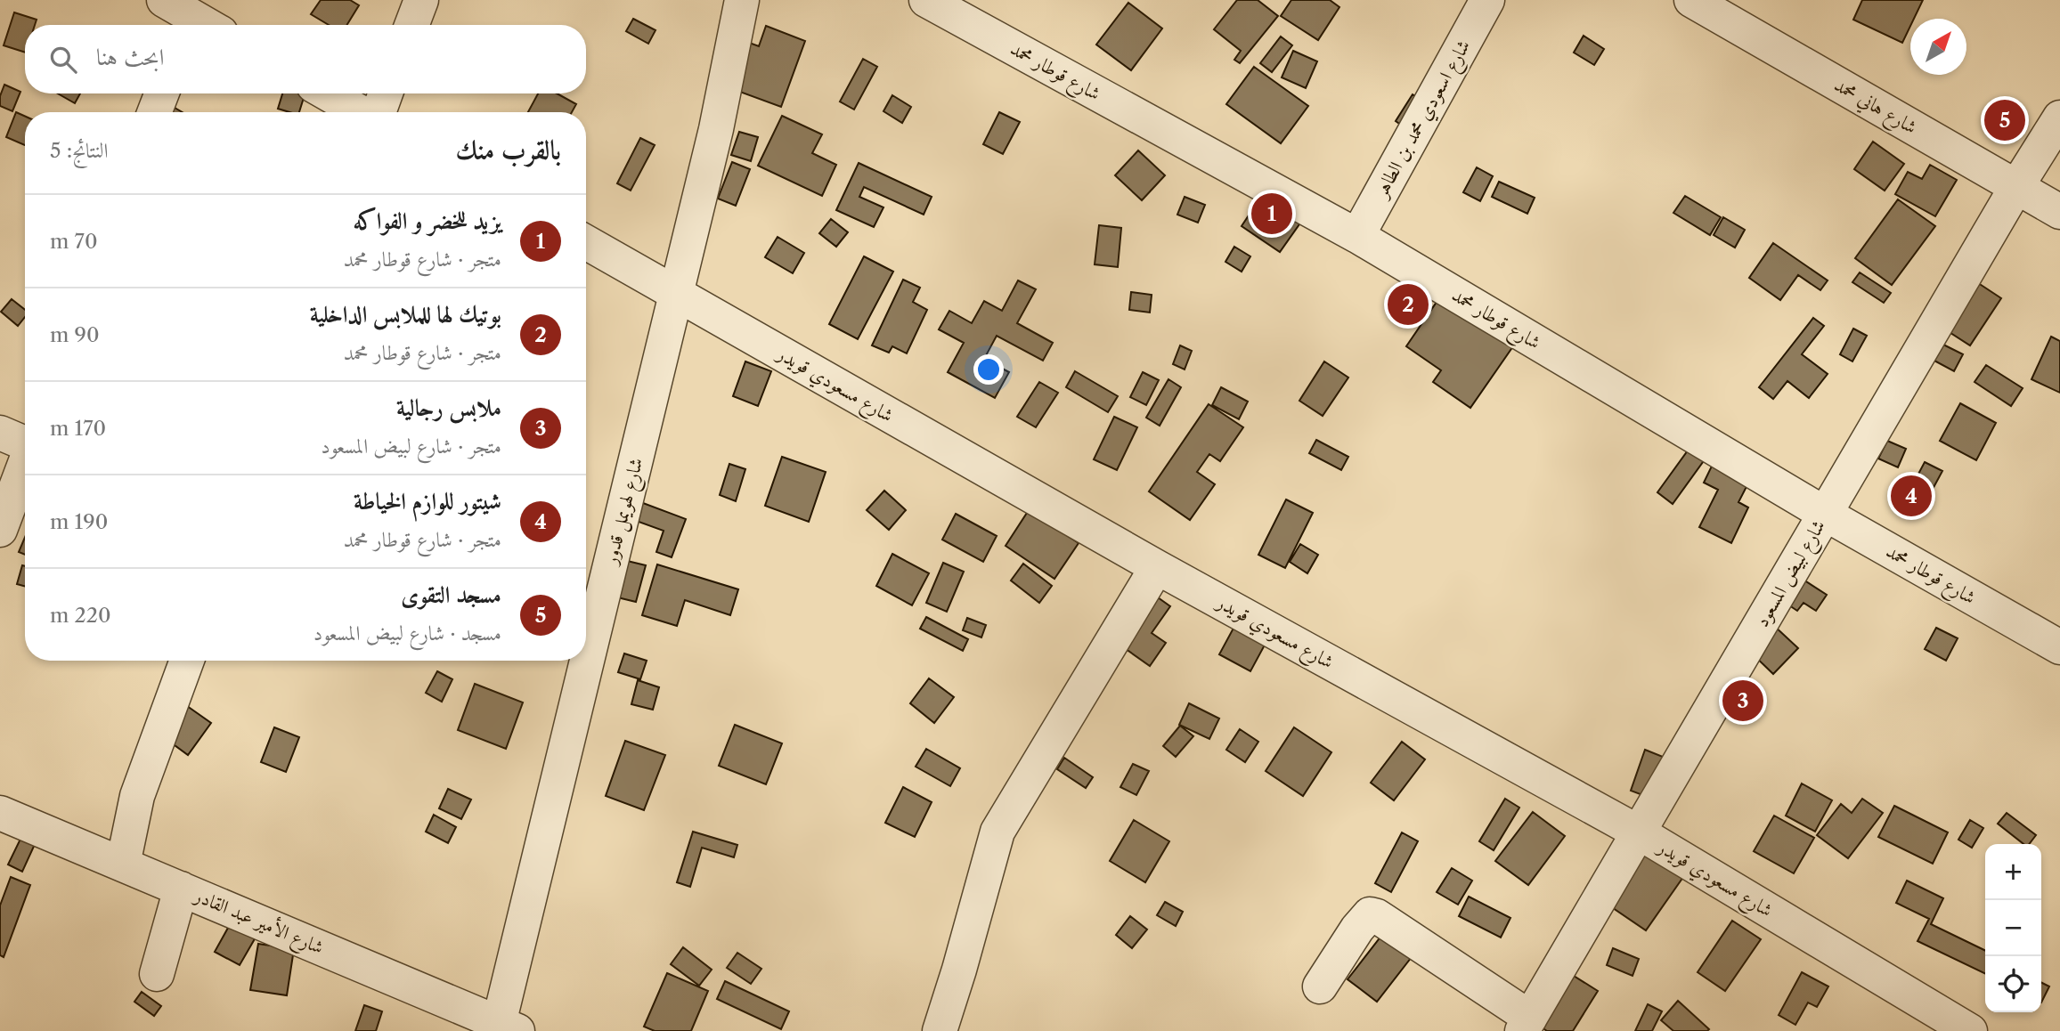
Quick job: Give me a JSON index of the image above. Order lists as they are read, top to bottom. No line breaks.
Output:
{"streets":{"street":["شارع قوطار محمد","شارع هاني محمد","شارع اسعودي محمد بن الطاهر","شارع مسعودي قويدر","شارع لهويمل قدور","شارع لبيض المسعود","شارع الأمير عبد القادر"]},"crossings":[["شارع قوطار محمد","شارع اسعودي محمد بن الطاهر"],["شارع قوطار محمد","شارع لبيض المسعود"],["شارع هاني محمد","شارع لبيض المسعود"],["شارع مسعودي قويدر","شارع لهويمل قدور"],["شارع مسعودي قويدر","شارع لبيض المسعود"],["شارع لهويمل قدور","شارع الأمير عبد القادر"]],"north":"top right","page":{"search":"ابحث هنا","pins":["5","1","2","4","3"],"heading":["بالقرب منك","النتائج: 5"],"list":[{"mark":"1","name":"يزيد للخضر و الفواكه","note":"متجر · شارع قوطار محمد","value":"70 m"},{"mark":"2","name":"بوتيك لها للملابس الداخلية","note":"متجر · شارع قوطار محمد","value":"90 m"},{"mark":"3","name":"ملابس رجالية","note":"متجر · شارع لبيض المسعود","value":"170 m"},{"mark":"4","name":"شيتور للوازم الخياطة","note":"متجر · شارع قوطار محمد","value":"190 m"},{"mark":"5","name":"مسجد التقوى","note":"مسجد · شارع لبيض المسعود","value":"220 m"}],"map_buttons":["+","−"]}}
